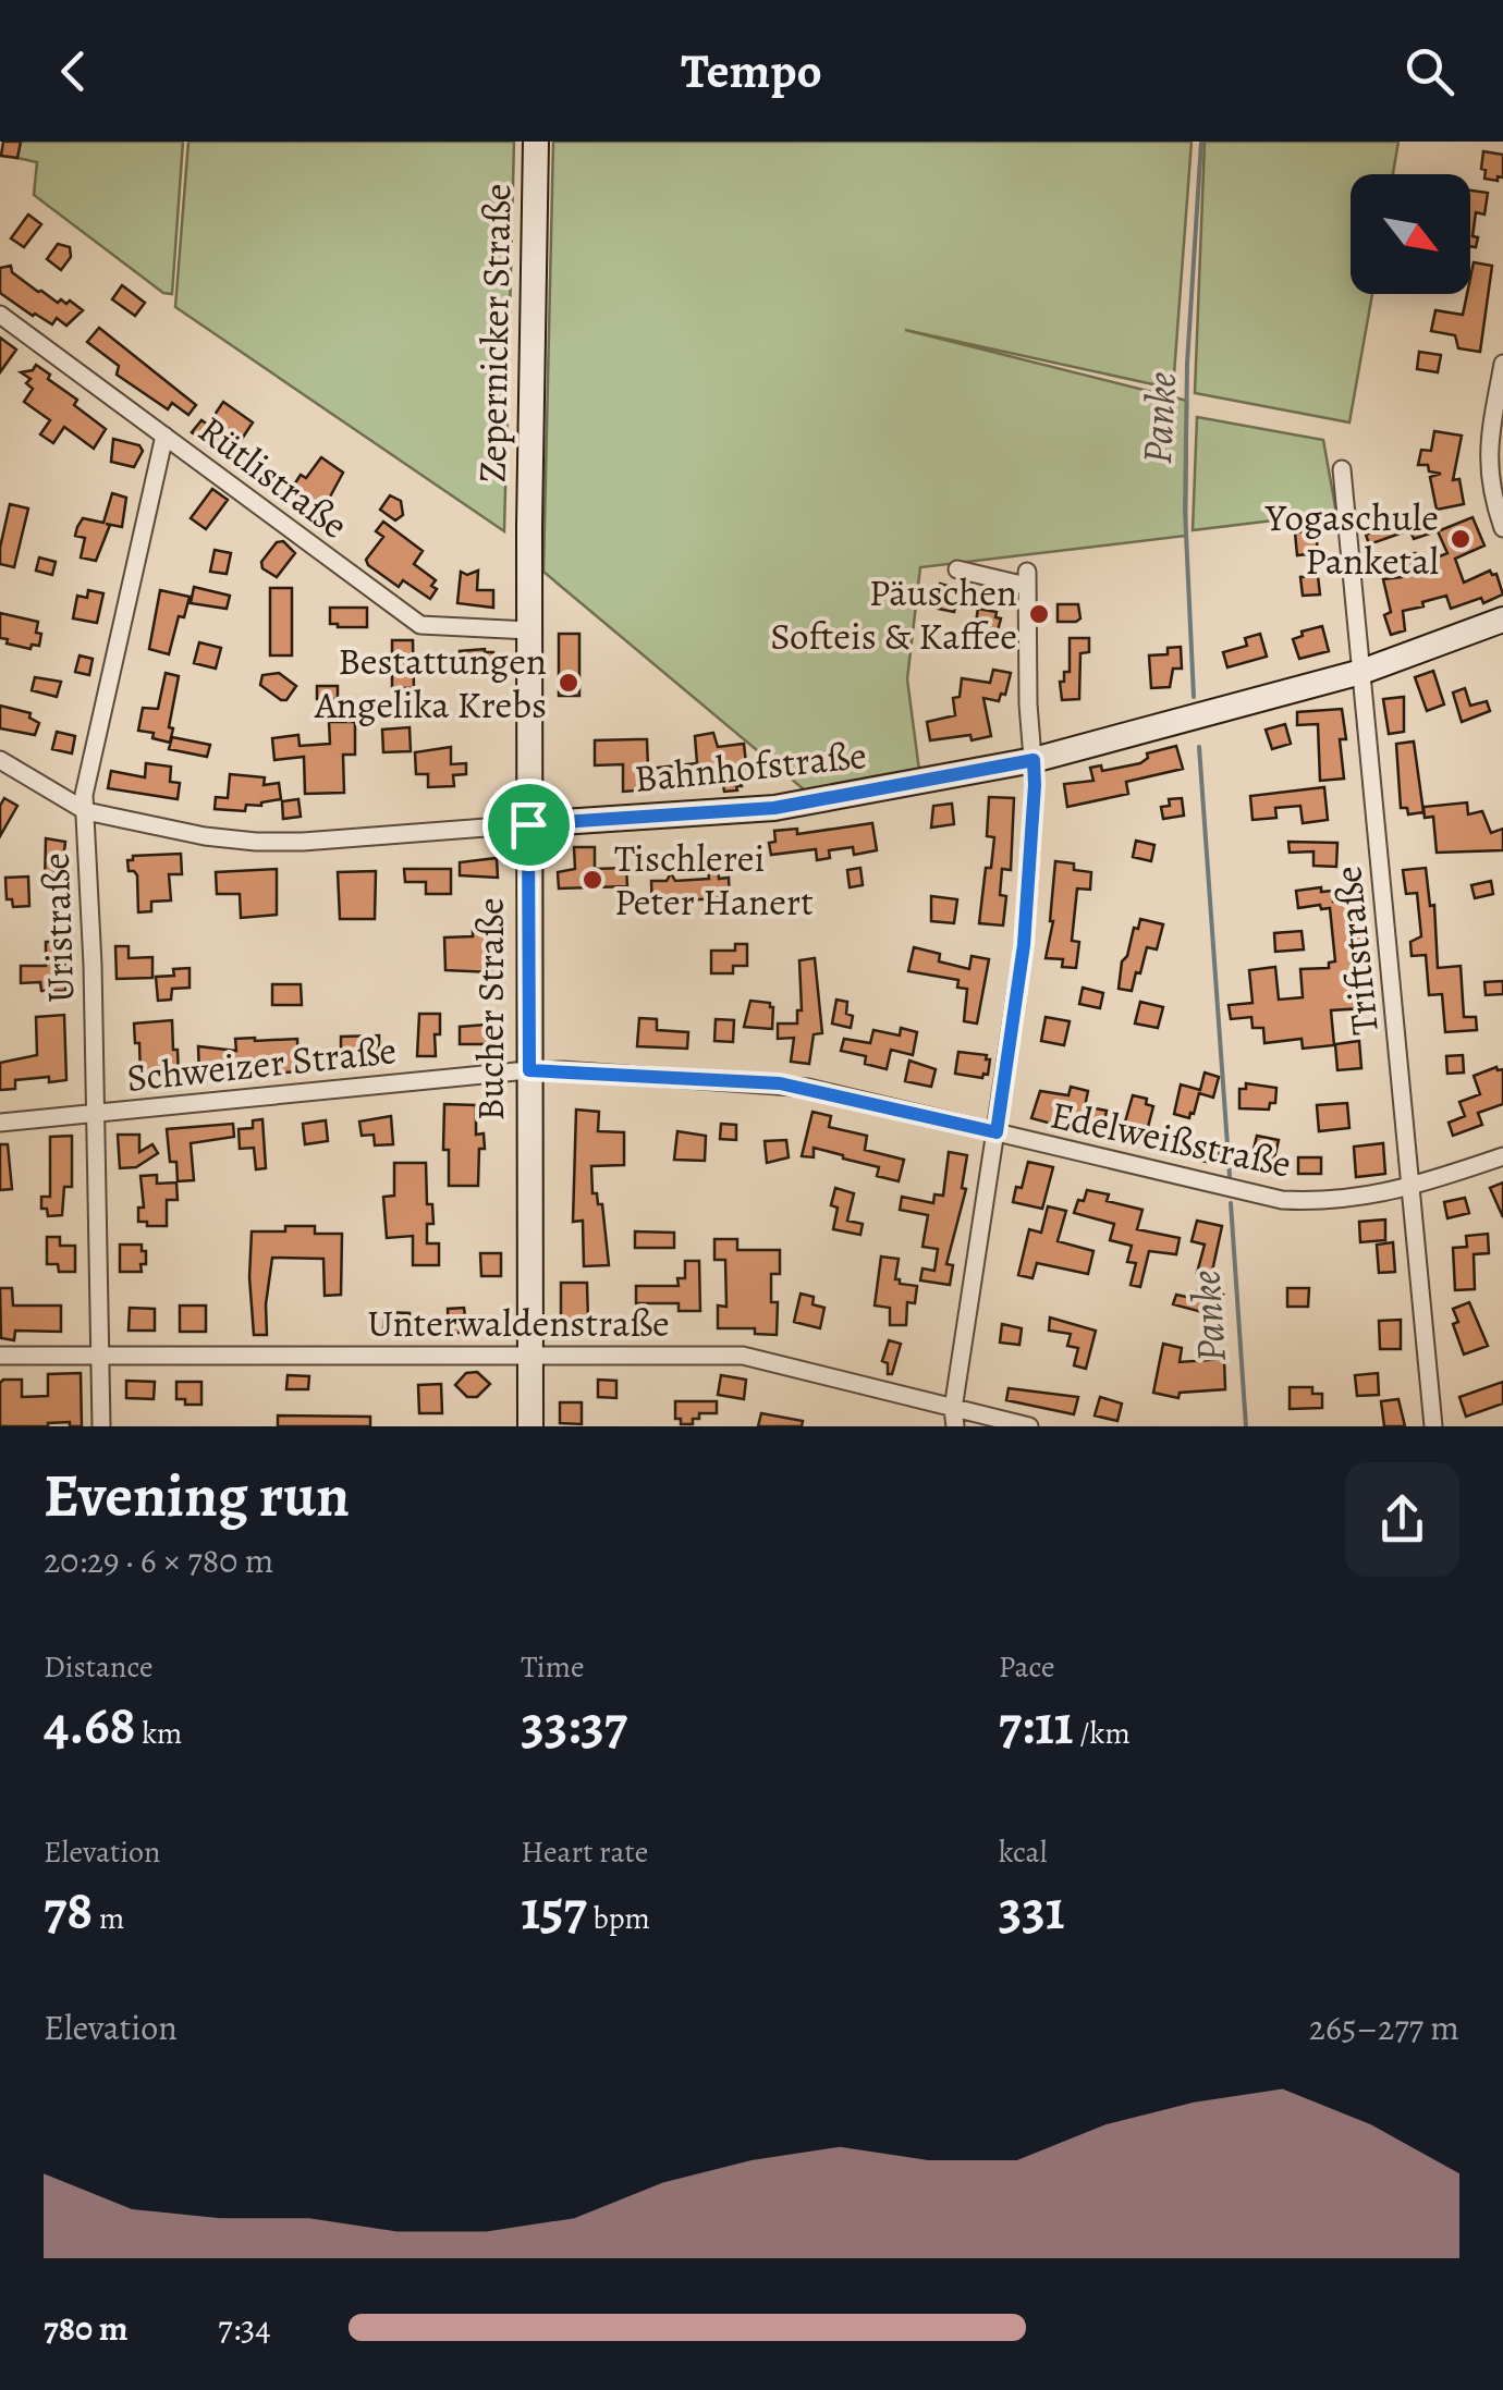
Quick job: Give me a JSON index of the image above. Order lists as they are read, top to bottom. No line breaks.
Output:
{"streets":{"main road":["Zepernicker Straße","Bahnhofstraße","Bucher Straße"],"street":["Rütlistraße","Uristraße","Triftstraße","Schweizer Straße","Edelweißstraße","Unterwaldenstraße"]},"crossings":[["Zepernicker Straße","Bucher Straße"],["Rütlistraße","Uristraße"],["Rütlistraße","Bucher Straße"],["Bahnhofstraße","Uristraße"],["Bahnhofstraße","Triftstraße"],["Bahnhofstraße","Bucher Straße"],["Uristraße","Schweizer Straße"],["Uristraße","Unterwaldenstraße"],["Triftstraße","Edelweißstraße"],["Bucher Straße","Schweizer Straße"],["Bucher Straße","Edelweißstraße"],["Bucher Straße","Unterwaldenstraße"],["Schweizer Straße","Edelweißstraße"]],"water":["Panke"],"places":["Yogaschule Panketal","Päuschen Softeis & Kaffee","Bestattungen Angelika Krebs","Tischlerei Peter Hanert"],"north":"bottom right","page":{"header":"Tempo","heading":["Evening run","20:29 · 6 × 780 m"],"stats":[["Distance","4.68 km"],["Time","33:37"],["Pace","7:11 /km"],["Elevation","78 m"],["Heart rate","157 bpm"],["kcal","331"]],"chart":["Elevation","265–277 m"],"list":[{"name":"780 m","note":"7:34"}]}}
